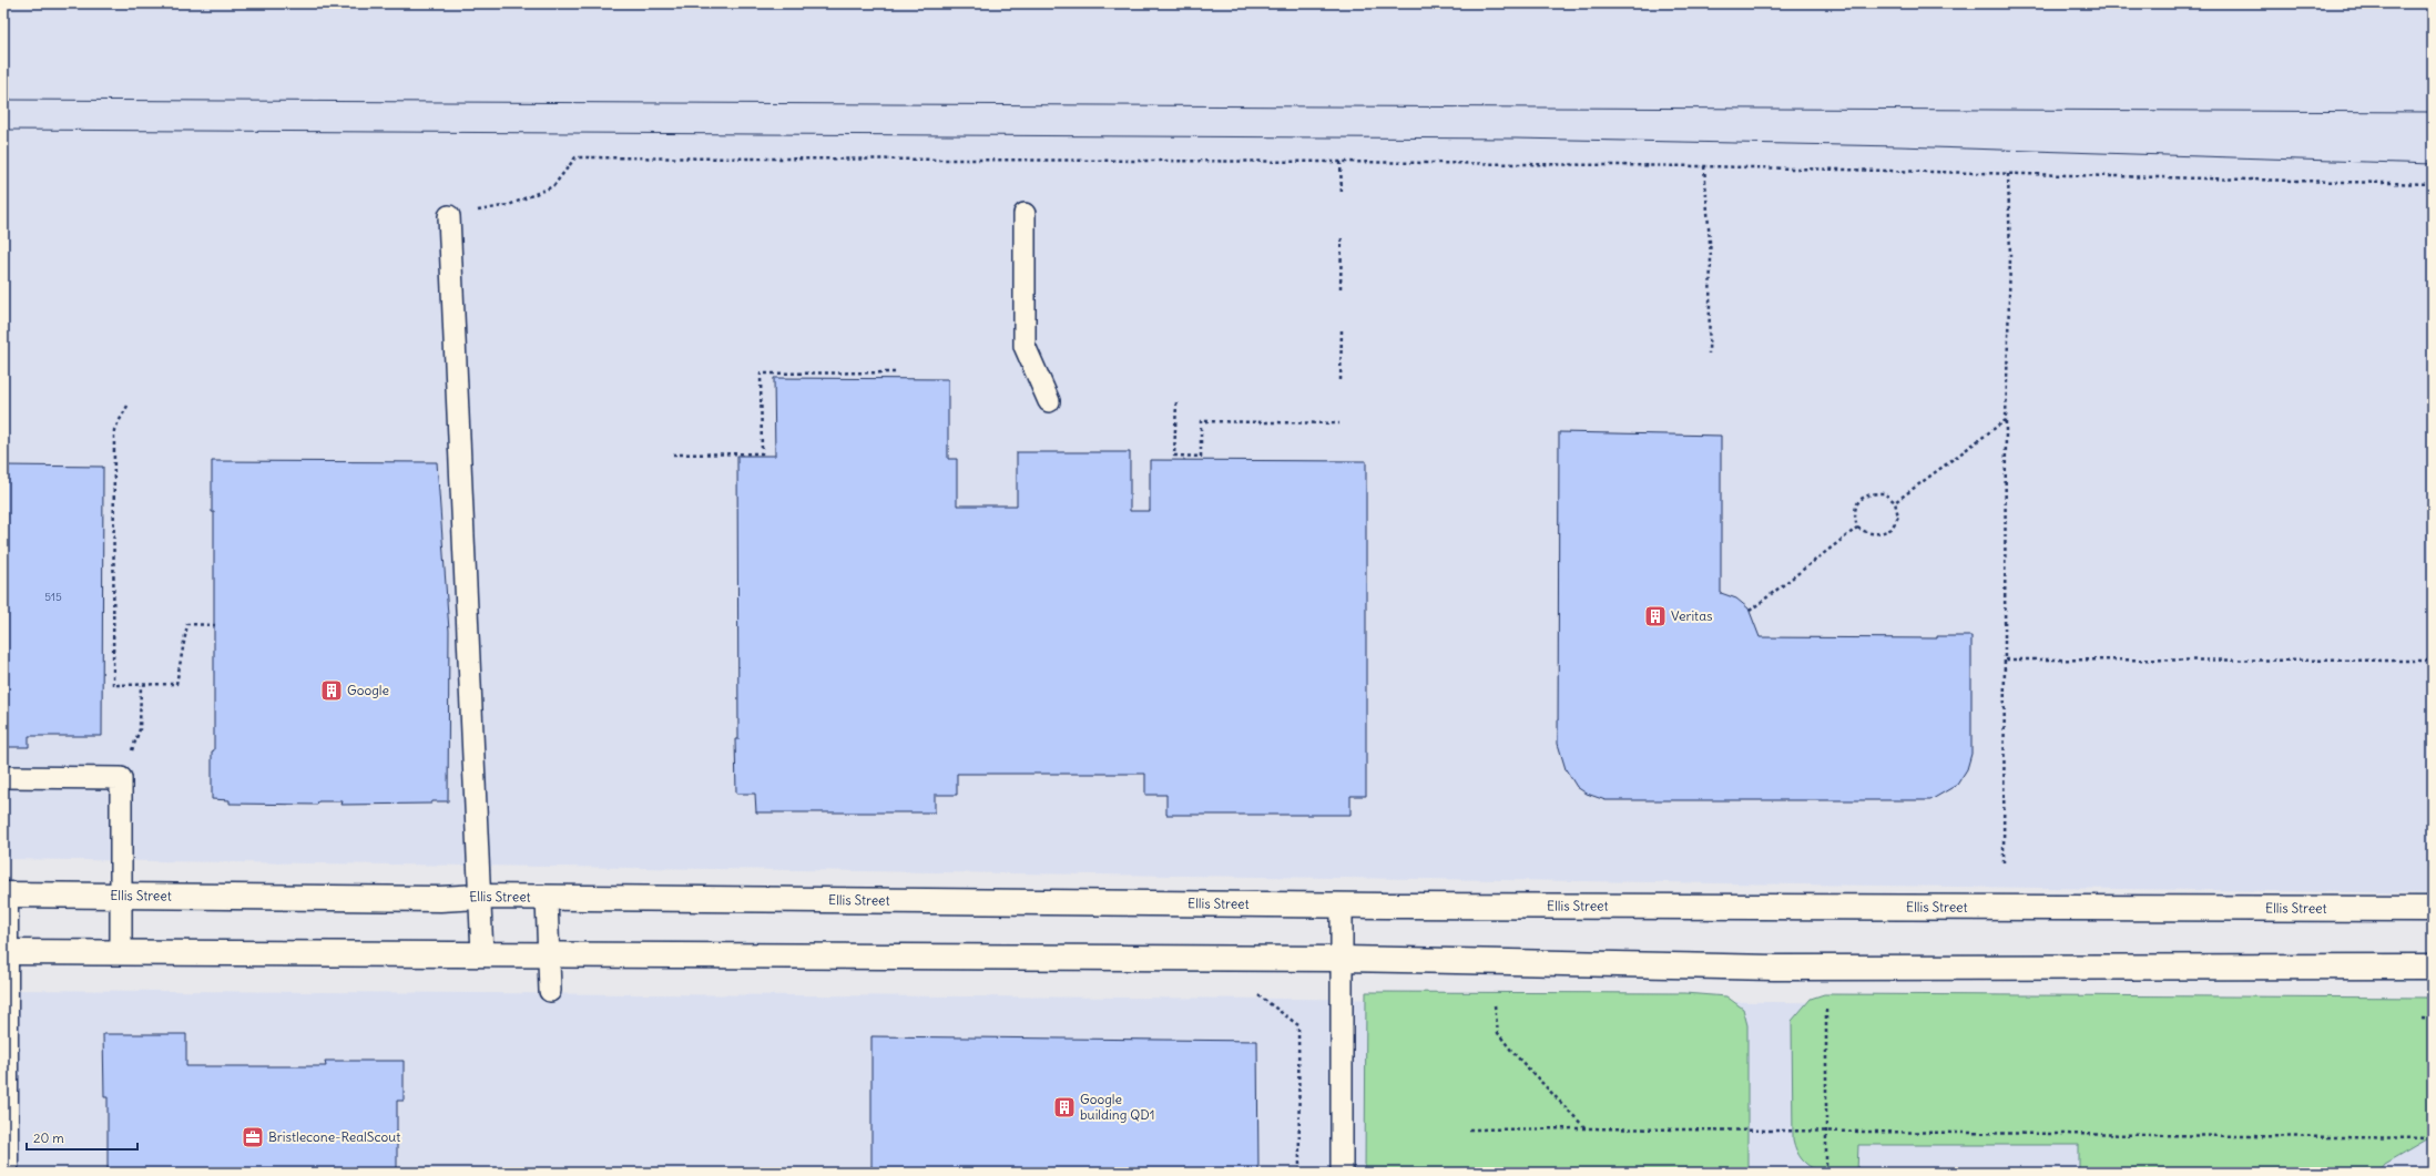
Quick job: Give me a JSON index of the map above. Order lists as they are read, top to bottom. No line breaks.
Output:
{"streets":{"main road":["Ellis Street"]},"places":{"building":["Veritas","Google","Google building QD1"],"office":["Bristlecone-RealScout"]},"house_numbers":["515"],"scale_bar":"20 m"}
